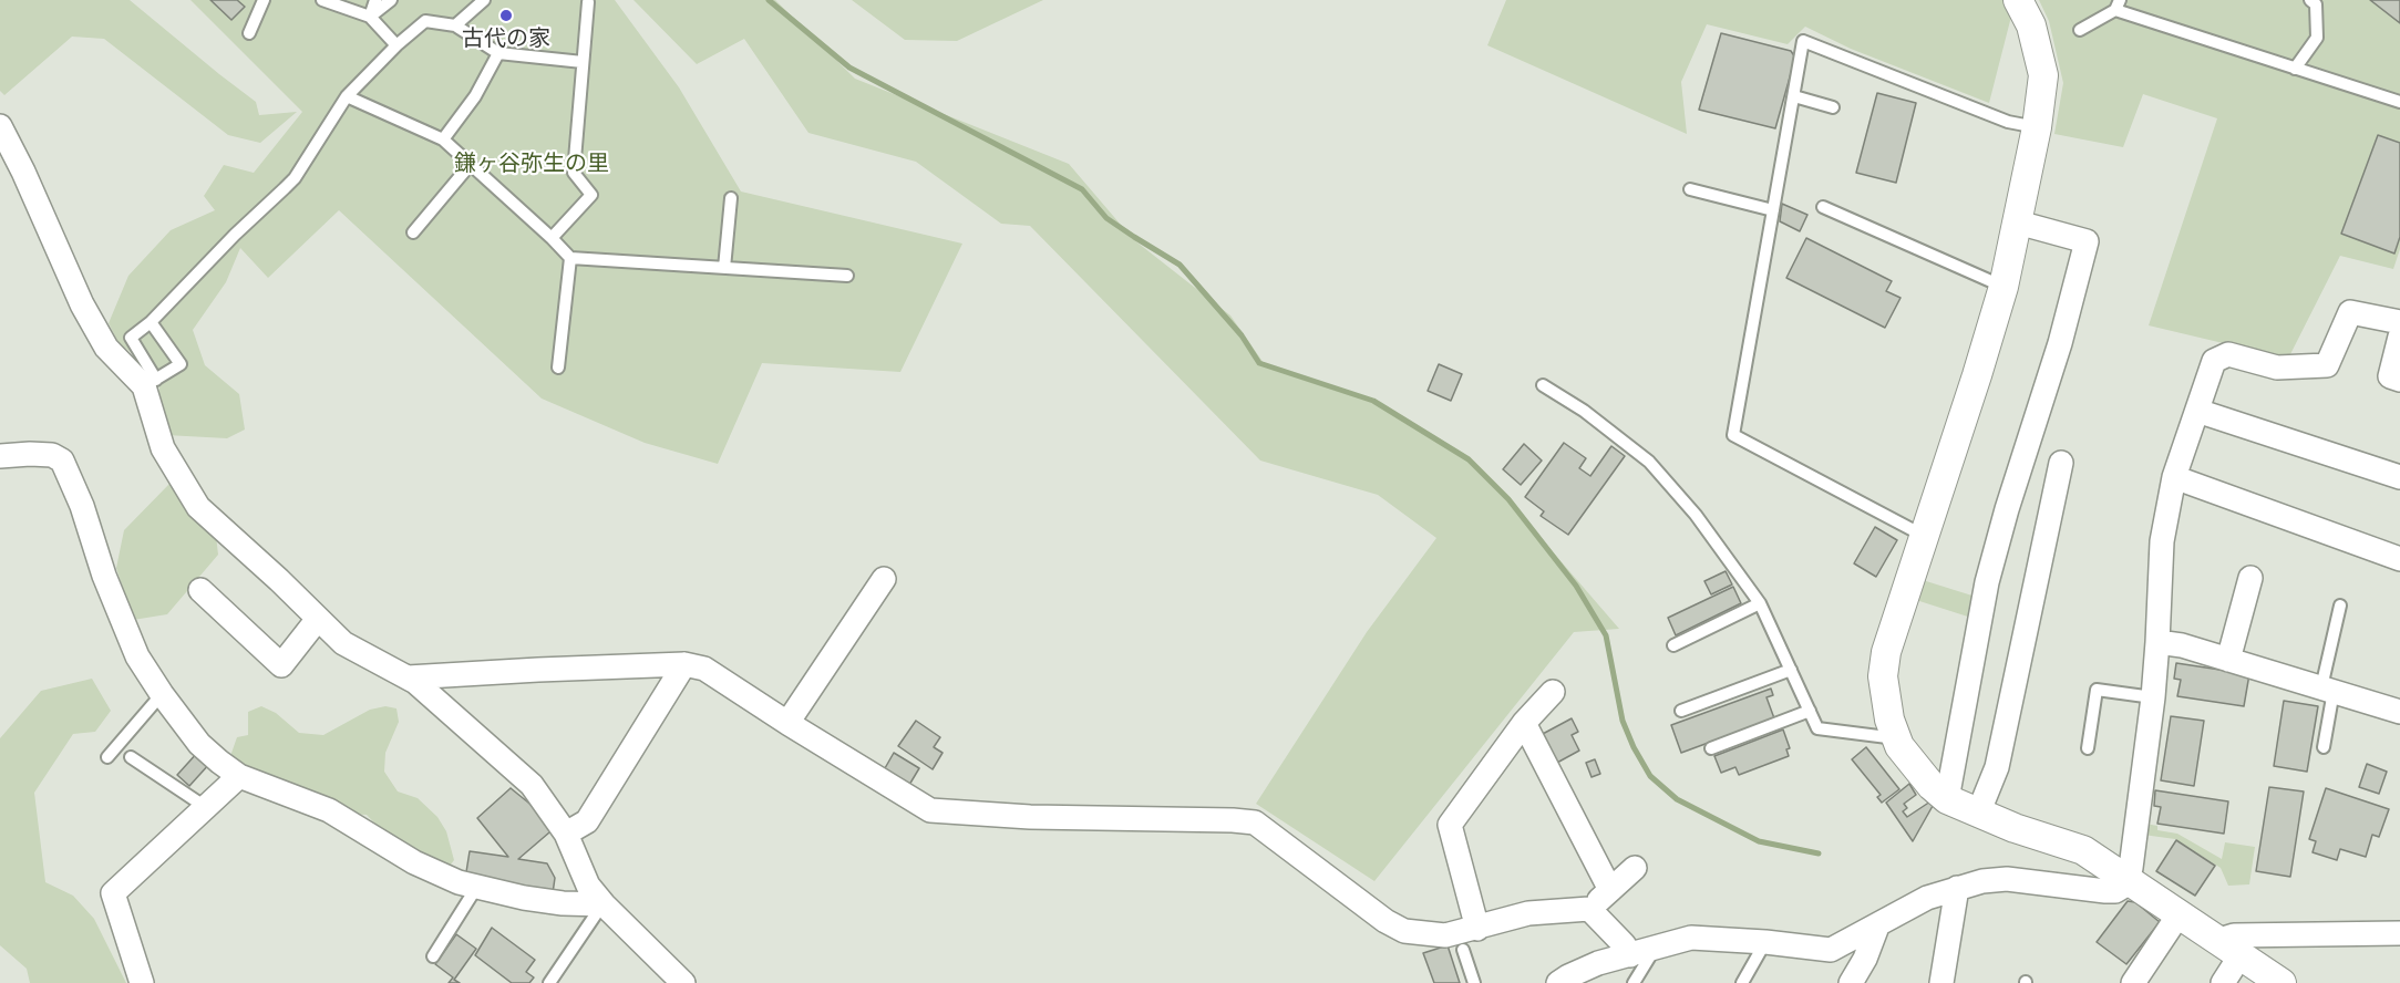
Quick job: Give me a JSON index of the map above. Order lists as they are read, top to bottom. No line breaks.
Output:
{"parks":["鎌ヶ谷弥生の里"],"places":["古代の家"]}
